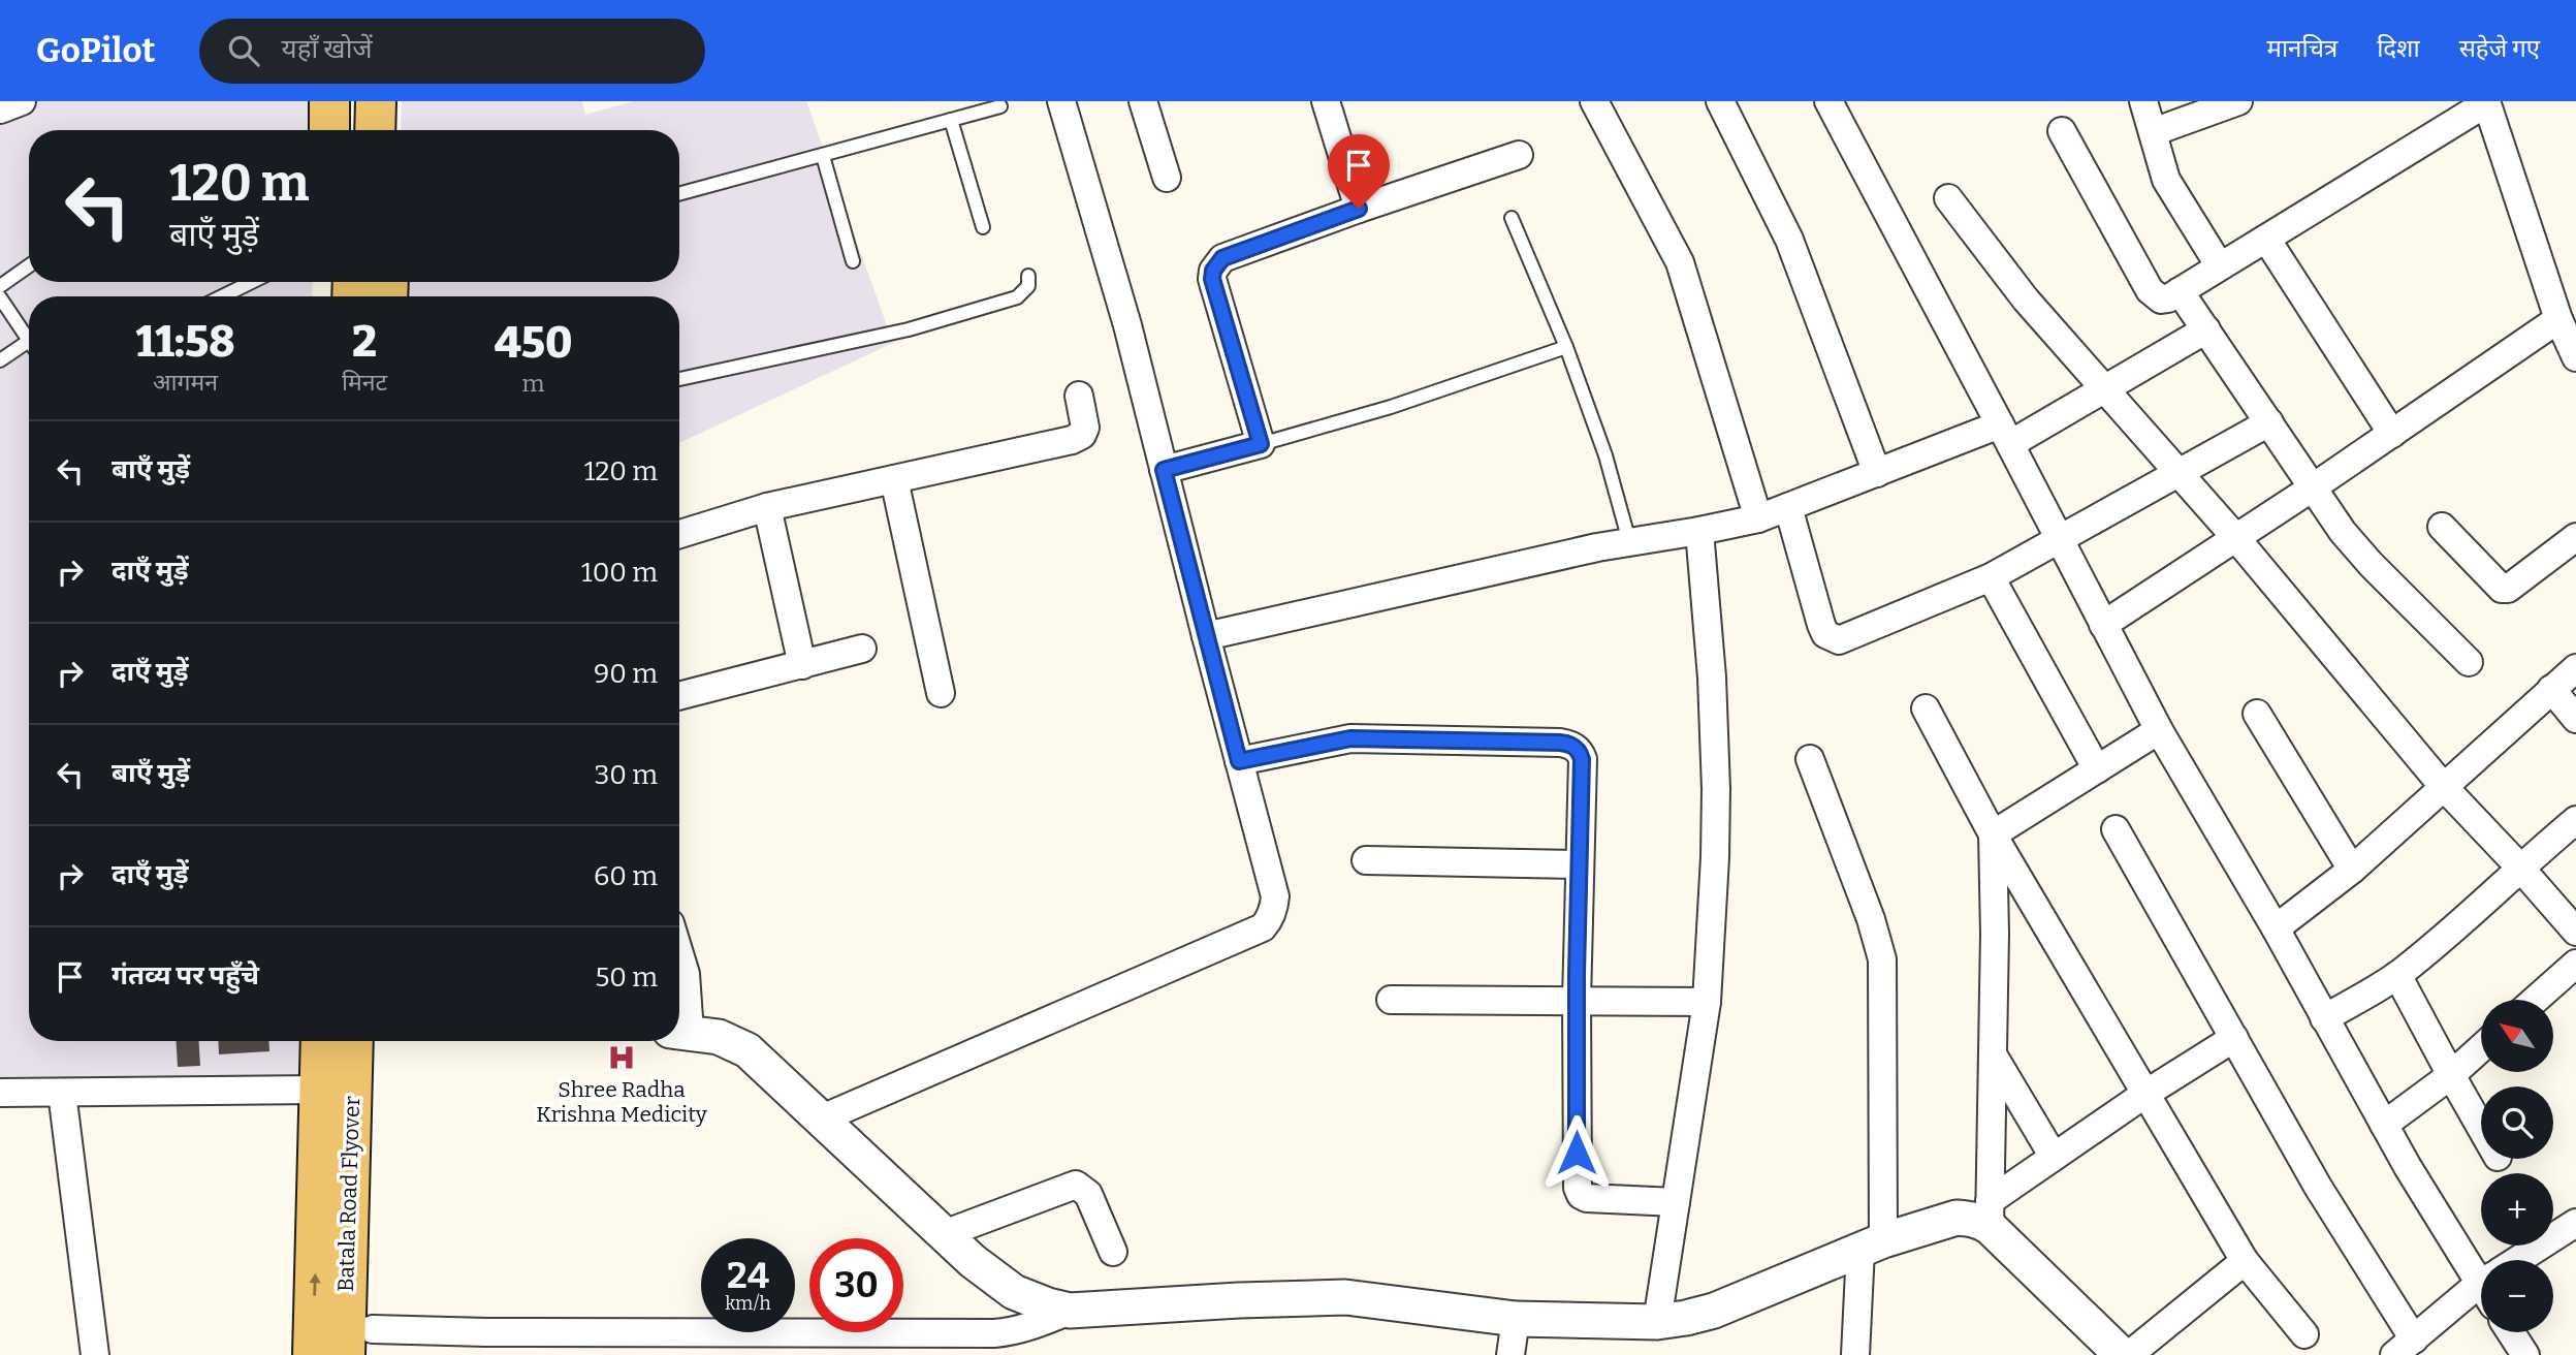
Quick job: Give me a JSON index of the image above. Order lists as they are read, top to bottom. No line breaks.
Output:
{"streets":{"main road":["Batala Road Flyover"]},"places":{"hospital":["Shree Radha Krishna Medicity"]},"north":"top left","page":{"header":"GoPilot","search":"यहाँ खोजें","nav":["मानचित्र","दिशा","सहेजे गए"],"turn":["120 m","बाएँ मुड़ें"],"eta":["11:58","आगमन","2","मिनट","450","m"],"list":[{"name":"बाएँ मुड़ें","value":"120 m"},{"name":"दाएँ मुड़ें","value":"100 m"},{"name":"दाएँ मुड़ें","value":"90 m"},{"name":"बाएँ मुड़ें","value":"30 m"},{"name":"दाएँ मुड़ें","value":"60 m"},{"name":"गंतव्य पर पहुँचे","value":"50 m"}],"map_buttons":["+","−"],"speed":"24 km/h","limit":"30"}}
